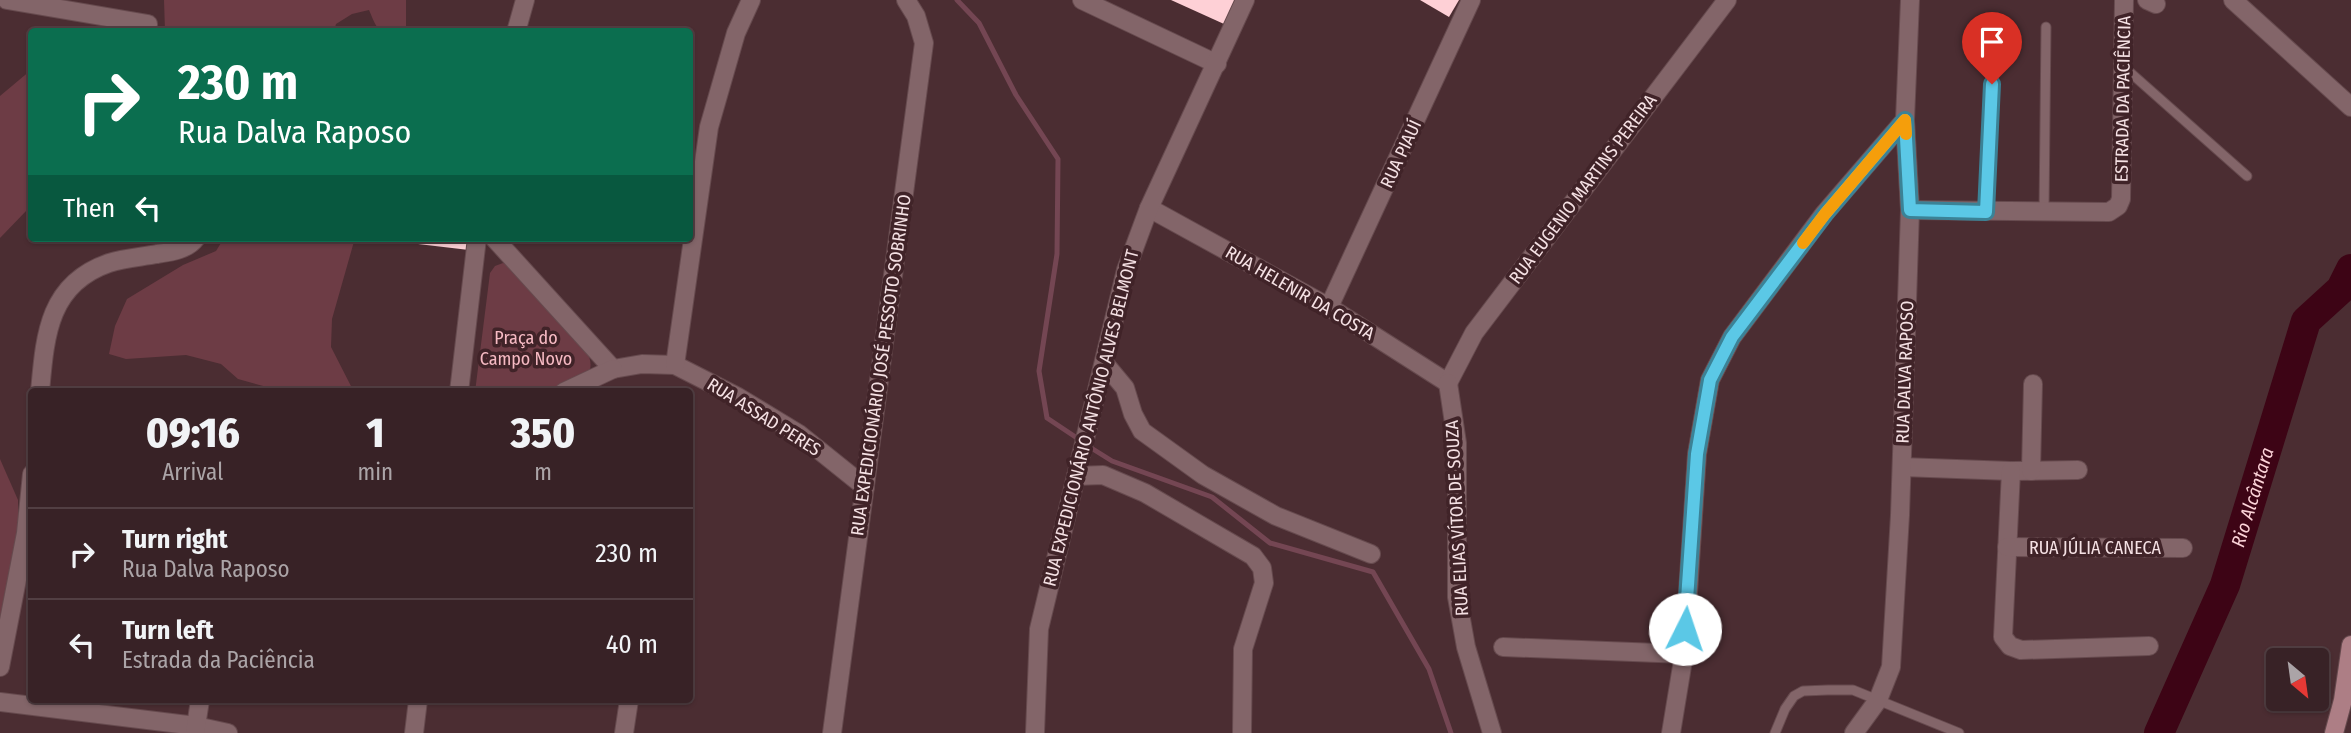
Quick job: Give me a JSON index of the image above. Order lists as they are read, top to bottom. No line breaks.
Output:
{"streets":{"street":["ESTRADA DA PACIÊNCIA","RUA PIAUÍ","RUA EUGENIO MARTINS PEREIRA","RUA HELENIR DA COSTA","RUA EXPEDICIONÁRIO JOSÉ PESSOTO SOBRINHO","RUA DALVA RAPOSO","RUA ASSAD PERES","RUA EXPEDICIONÁRIO ANTÔNIO ALVES BELMONT","RUA ELIAS VÍTOR DE SOUZA","RUA JÚLIA CANECA"]},"crossings":[["ESTRADA DA PACIÊNCIA","RUA DALVA RAPOSO"],["RUA PIAUÍ","RUA HELENIR DA COSTA"],["RUA EUGENIO MARTINS PEREIRA","RUA HELENIR DA COSTA"],["RUA EUGENIO MARTINS PEREIRA","RUA ELIAS VÍTOR DE SOUZA"],["RUA HELENIR DA COSTA","RUA EXPEDICIONÁRIO ANTÔNIO ALVES BELMONT"],["RUA HELENIR DA COSTA","RUA ELIAS VÍTOR DE SOUZA"],["RUA EXPEDICIONÁRIO JOSÉ PESSOTO SOBRINHO","RUA ASSAD PERES"]],"water":["Rio Alcântara"],"parks":["Praça do Campo Novo"],"north":"bottom right","page":{"turn":["230 m","Rua Dalva Raposo"],"then":"Then","eta":["09:16","Arrival","1","min","350","m"],"list":[{"name":"Turn right","note":"Rua Dalva Raposo","value":"230 m"},{"name":"Turn left","note":"Estrada da Paciência","value":"40 m"}]}}
